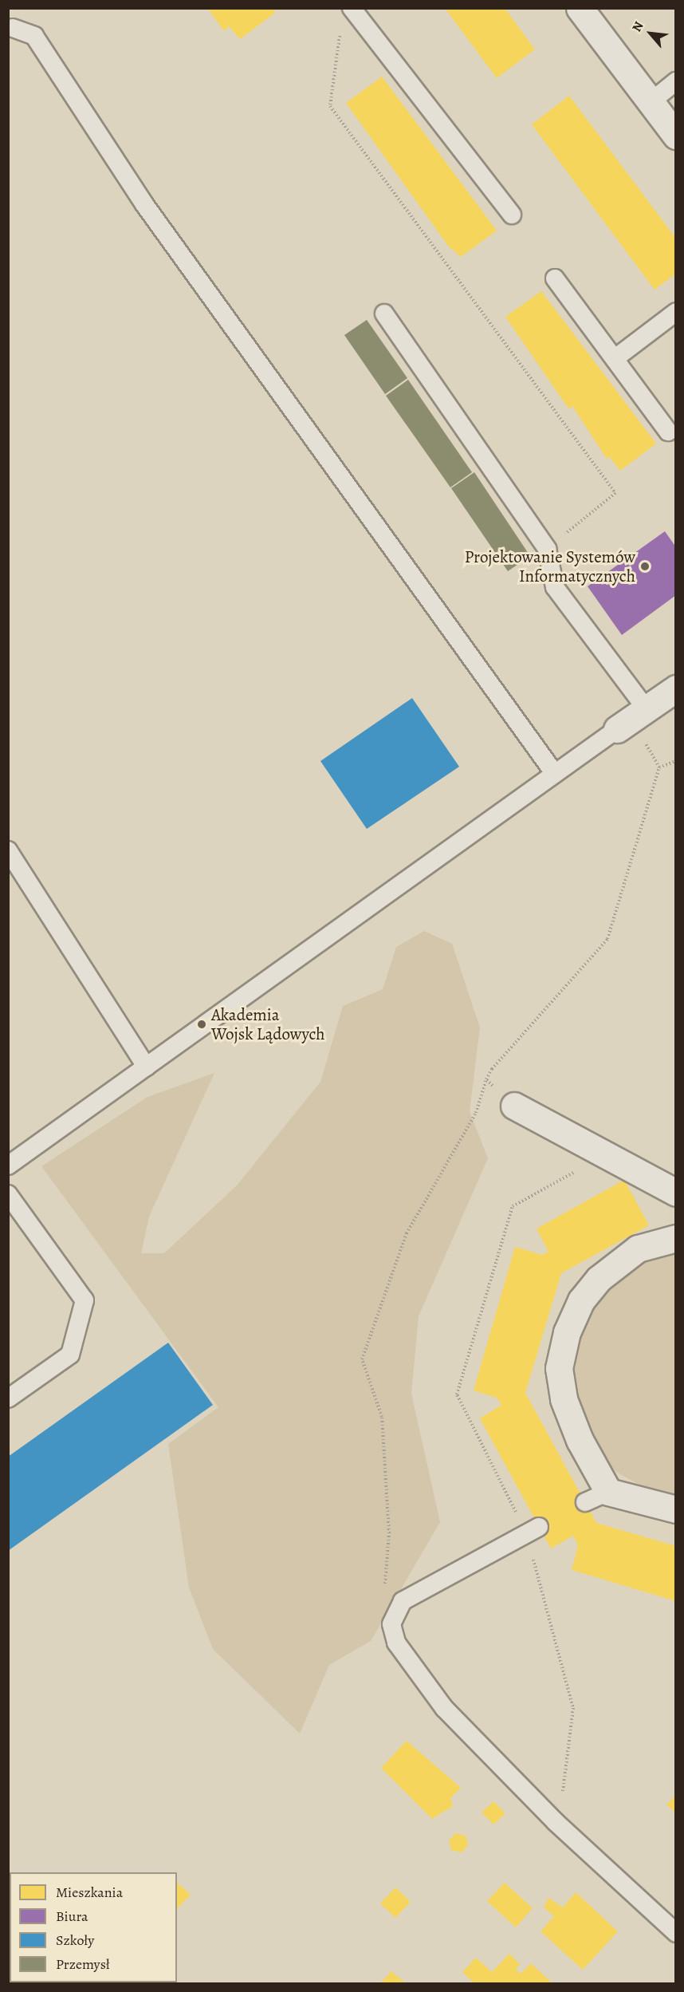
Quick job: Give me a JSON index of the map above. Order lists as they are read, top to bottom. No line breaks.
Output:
{"places":["Projektowanie Systemów Informatycznych","Akademia Wojsk Lądowych"],"legend":["Mieszkania","Biura","Szkoły","Przemysł"],"north":"top left"}
